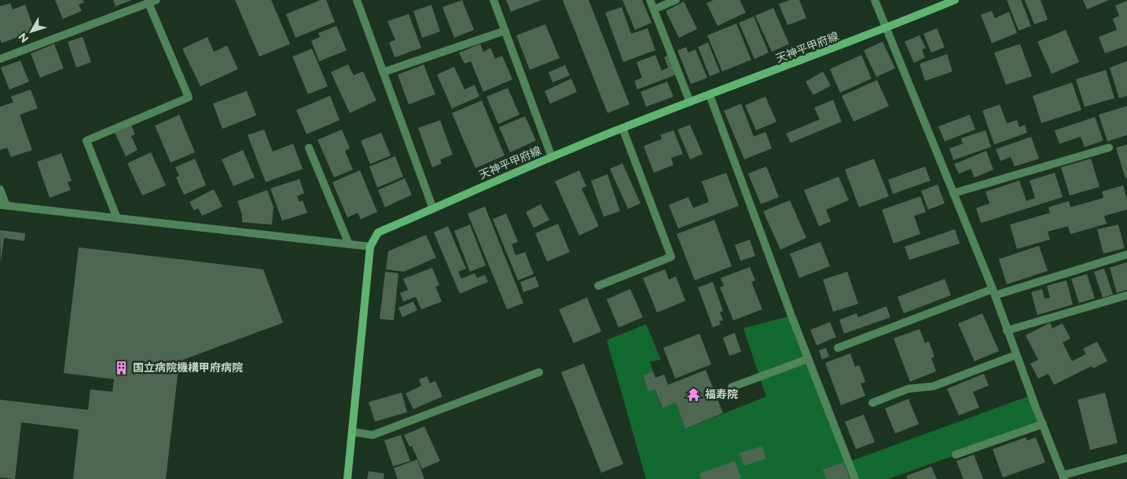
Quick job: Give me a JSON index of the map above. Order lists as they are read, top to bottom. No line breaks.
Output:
{"streets":{"main road":["天神平甲府線"]},"places":{"building":["国立病院機構甲府病院"],"temple":["福寿院"]},"north":"bottom left"}
